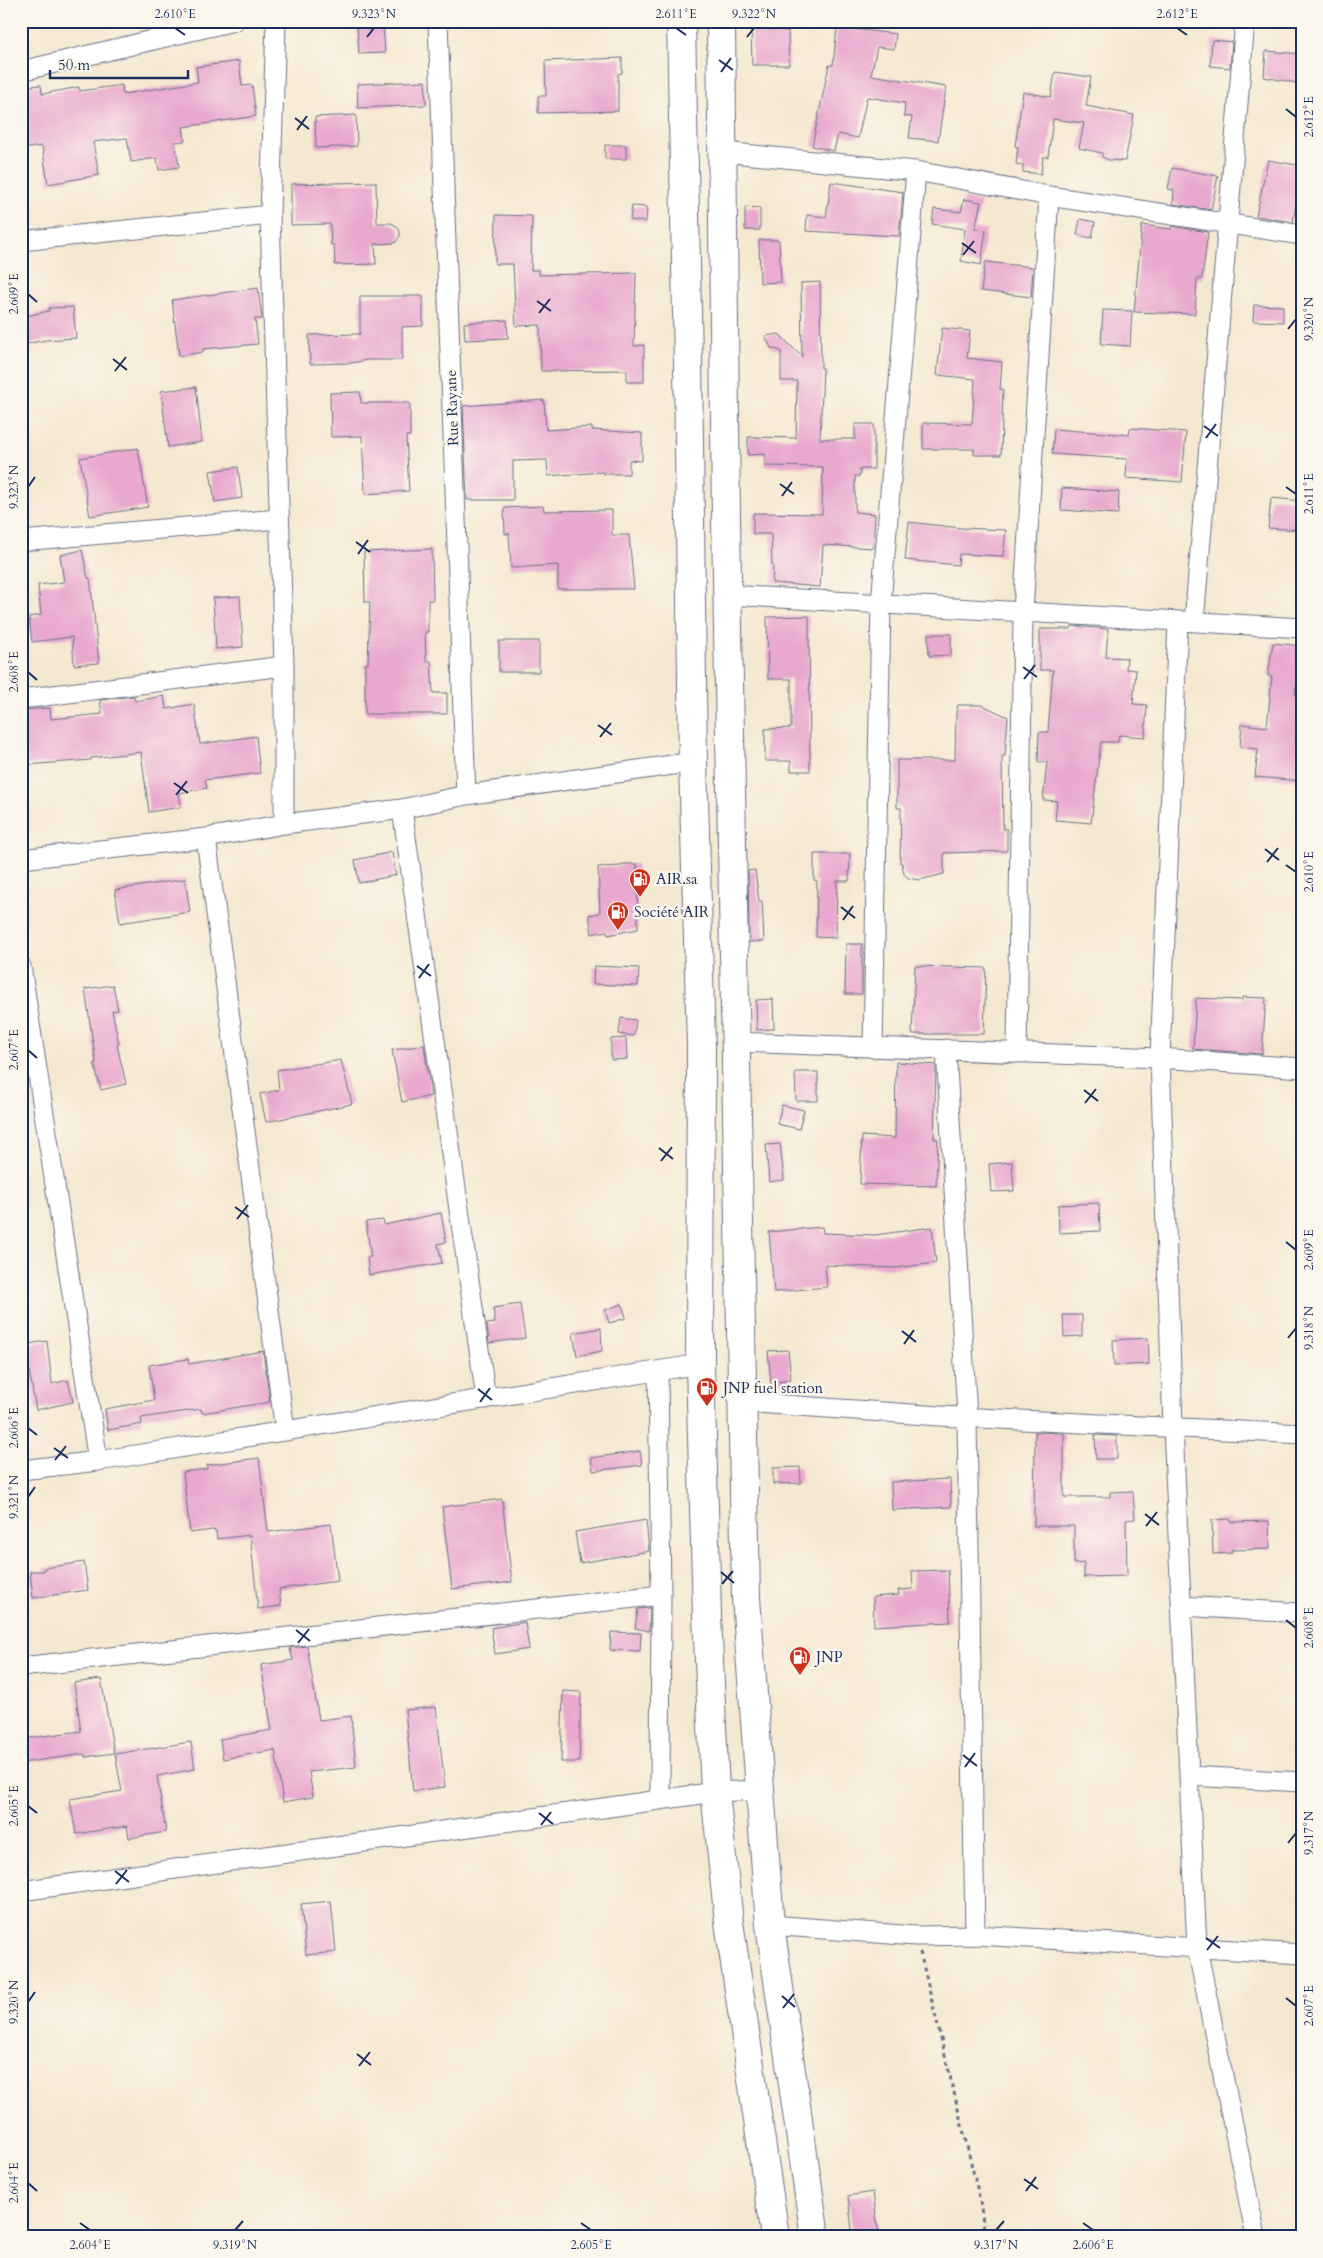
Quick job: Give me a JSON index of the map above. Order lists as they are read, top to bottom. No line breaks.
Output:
{"streets":{"street":["Rue Rayane"]},"places":{"fuel station":["AIR.sa","Société AIR","JNP fuel station","JNP"]},"scale_bar":"50 m","coordinates":["2.610°E","9.323°N","2.611°E","9.322°N","2.612°E","2.609°E","9.320°N","2.608°E","2.607°E","9.318°N","2.606°E","9.321°N","2.605°E","9.317°N","2.604°E","9.319°N"]}
